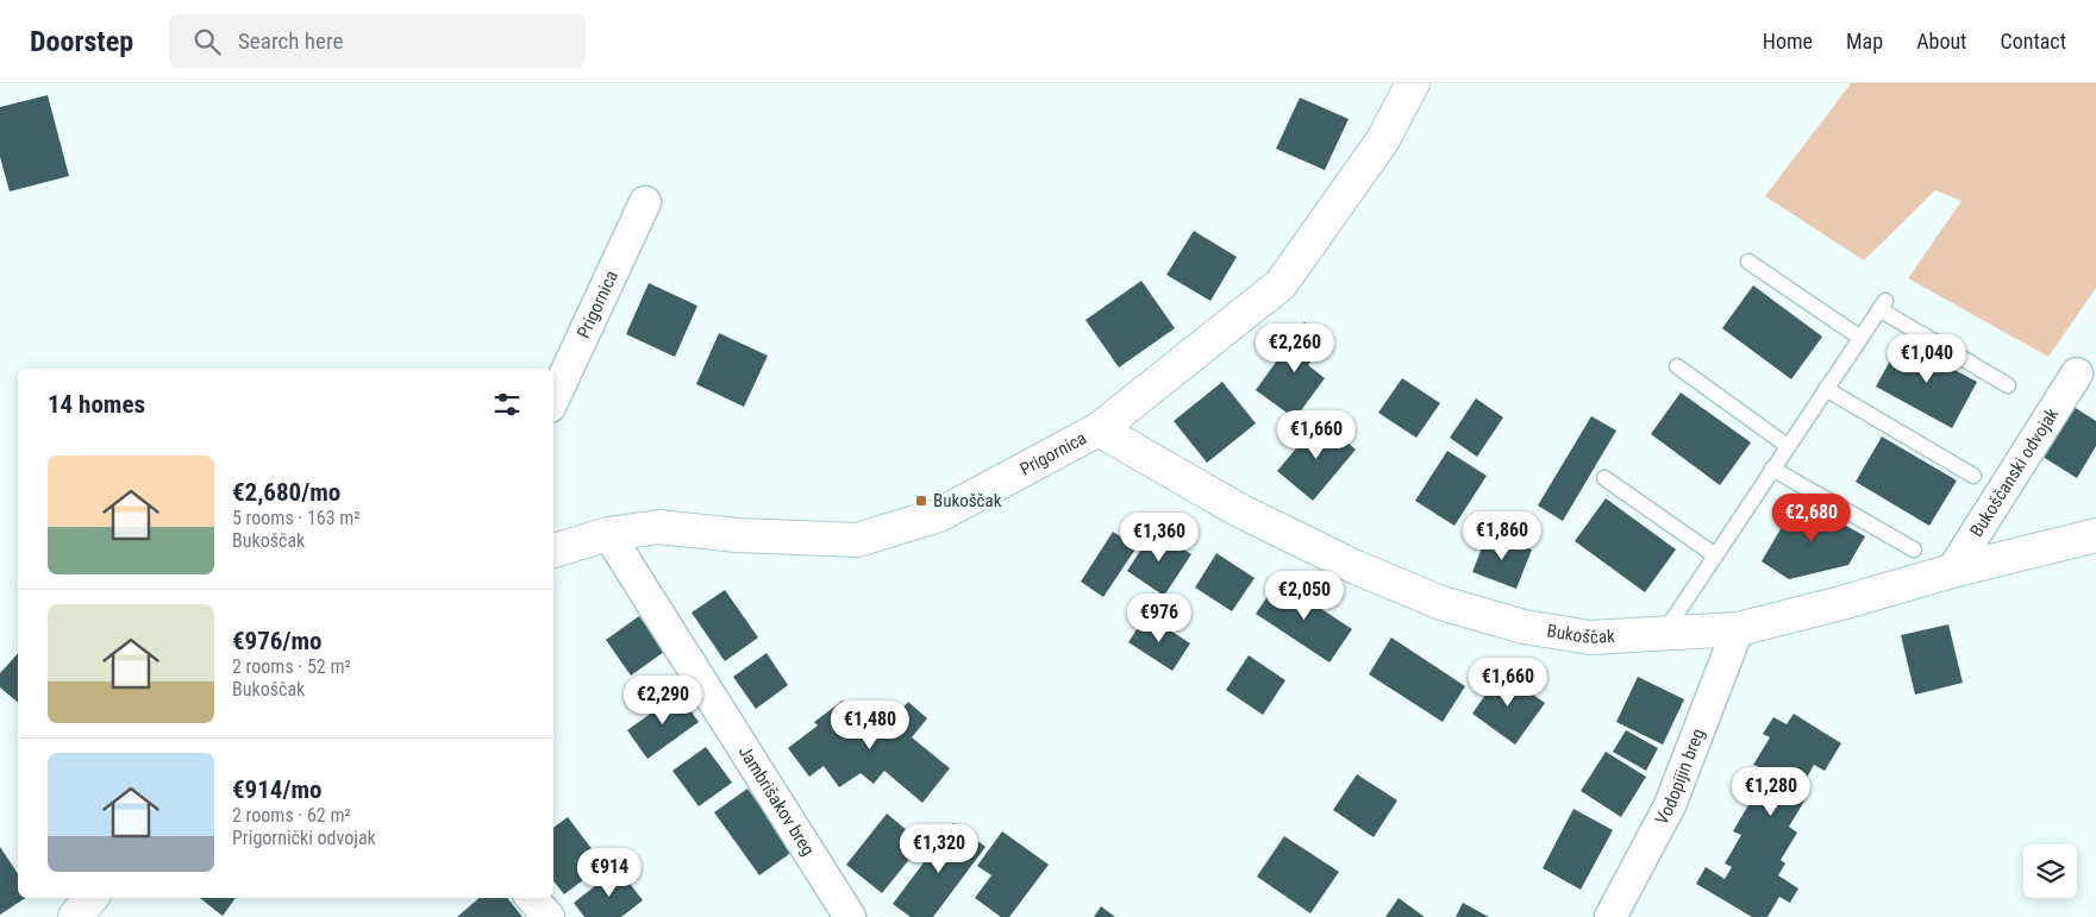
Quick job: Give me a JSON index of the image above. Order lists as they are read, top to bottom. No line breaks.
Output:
{"streets":{"street":["Prigornica","Bukoščanski odvojak","Bukoščak","Vodopijin breg","Jambrišakov breg"]},"crossings":[["Prigornica","Bukoščak"],["Prigornica","Jambrišakov breg"],["Bukoščanski odvojak","Bukoščak"],["Bukoščak","Vodopijin breg"]],"places":{"transit":["Bukoščak"]},"page":{"header":"Doorstep","search":"Search here","nav":["Home","Map","About","Contact"],"price":["€2,260","€1,040","€1,660","€2,680","€1,860","€1,360","€2,050","€976","€1,660","€2,290","€1,480","€1,280","€1,320","€914"],"heading":"14 homes","list":[{"name":"€2,680/mo","note":"5 rooms · 163 m² · Bukoščak"},{"name":"€976/mo","note":"2 rooms · 52 m² · Bukoščak"},{"name":"€914/mo","note":"2 rooms · 62 m² · Prigornički odvojak"}]}}
